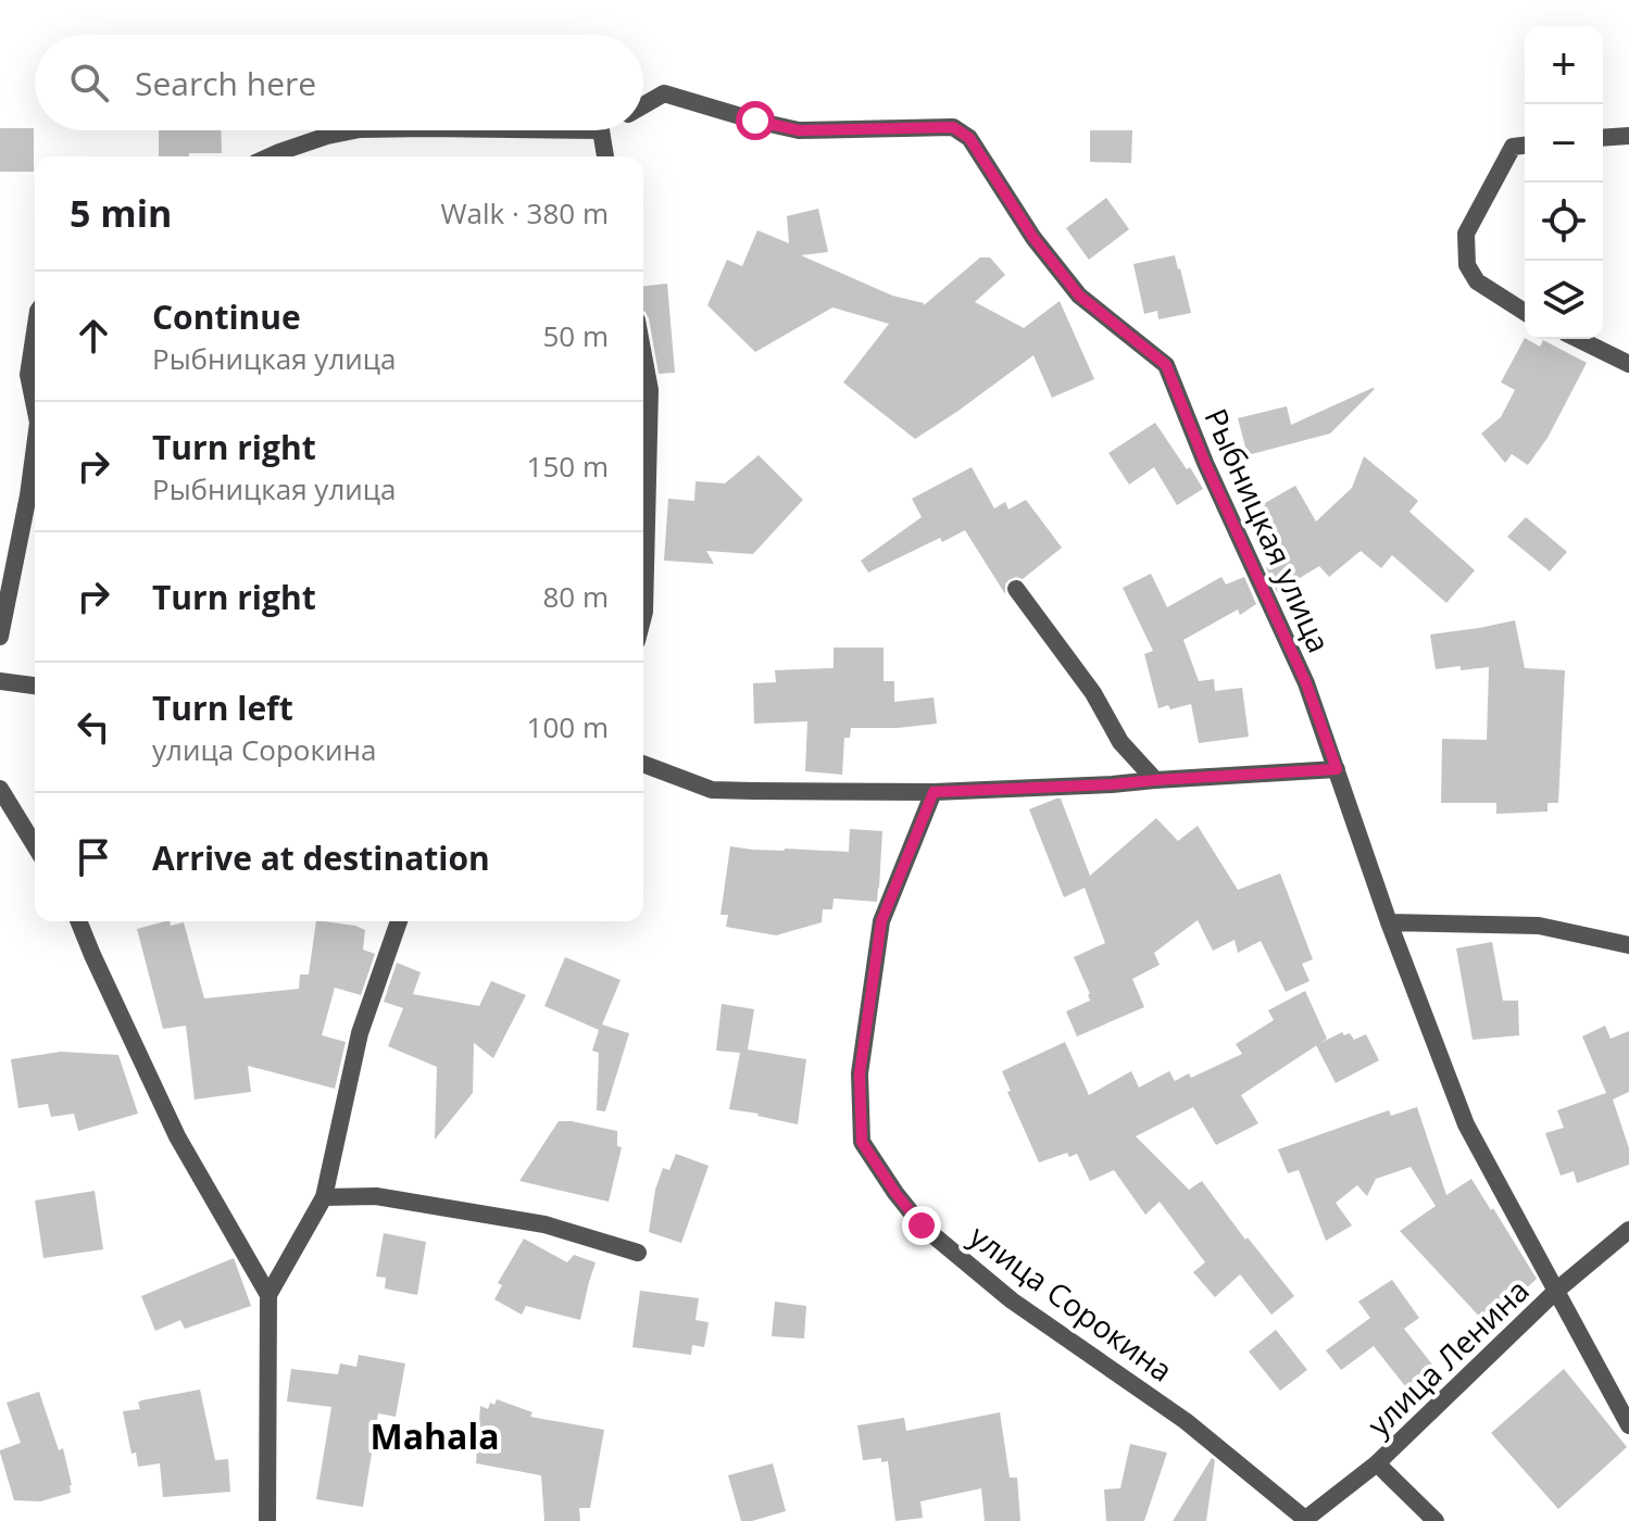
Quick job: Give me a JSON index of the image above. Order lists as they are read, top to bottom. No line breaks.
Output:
{"streets":{"street":["Рыбницкая улица","улица Сорокина","улица Ленина"]},"crossings":[["Рыбницкая улица","улица Ленина"],["улица Сорокина","улица Ленина"]],"districts":["Mahala"],"page":{"map_buttons":["+","−"],"search":"Search here","heading":["5 min","Walk · 380 m"],"list":[["Continue","Рыбницкая улица","50 m"],["Turn right","Рыбницкая улица","150 m"],["Turn right","80 m"],["Turn left","улица Сорокина","100 m"],"Arrive at destination"]}}
